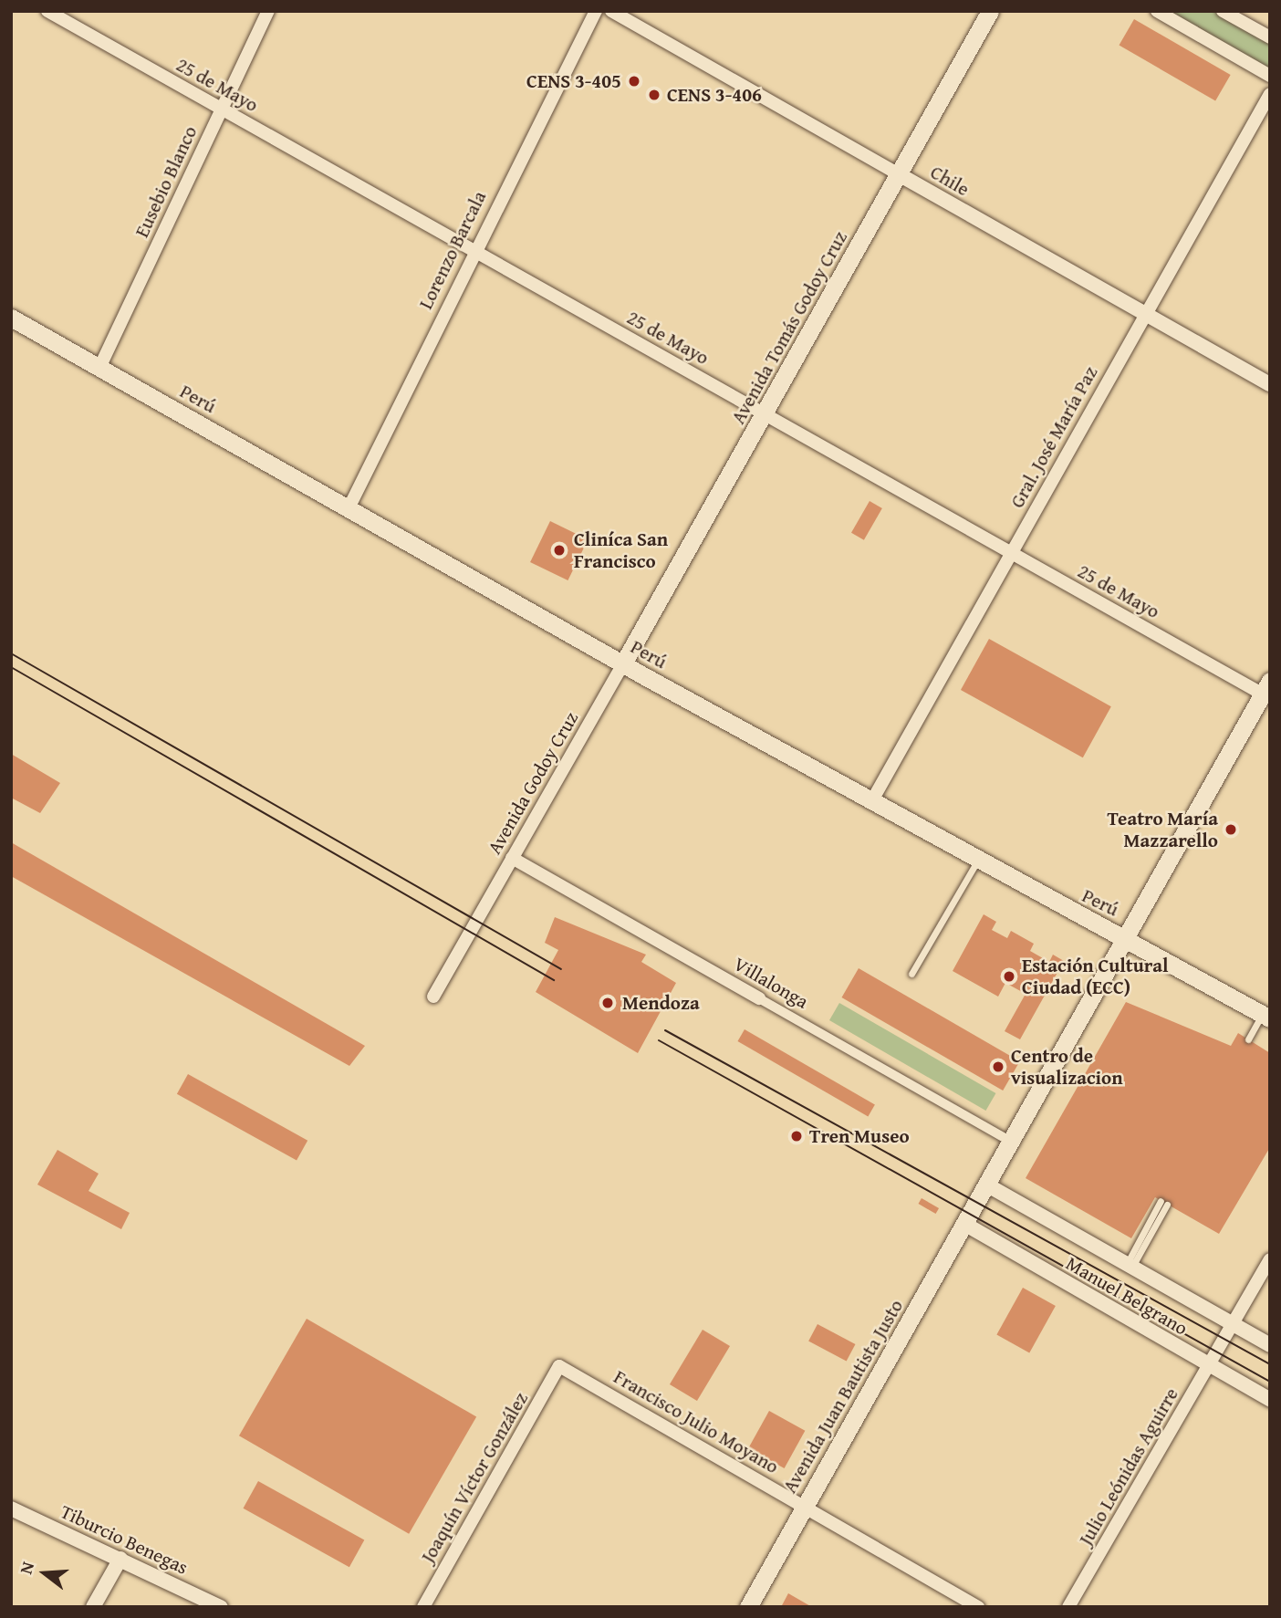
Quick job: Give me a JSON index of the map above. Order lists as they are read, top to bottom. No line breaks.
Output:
{"streets":{"main road":["Avenida Tomás Godoy Cruz","Perú","Avenida Juan Bautista Justo"],"street":["25 de Mayo","Chile","Eusebio Blanco","Lorenzo Barcala","Gral. José María Paz","Avenida Godoy Cruz","Villalonga","Manuel Belgrano","Francisco Julio Moyano","Julio Leónidas Aguirre","Joaquín Víctor González","Tiburcio Benegas"]},"crossings":[["25 de Mayo","Eusebio Blanco"],["25 de Mayo","Lorenzo Barcala"],["25 de Mayo","Avenida Tomás Godoy Cruz"],["25 de Mayo","Gral. José María Paz"],["25 de Mayo","Avenida Juan Bautista Justo"],["Chile","Avenida Tomás Godoy Cruz"],["Chile","Gral. José María Paz"],["Eusebio Blanco","Perú"],["Lorenzo Barcala","Perú"],["Avenida Tomás Godoy Cruz","Perú"],["Avenida Tomás Godoy Cruz","Avenida Godoy Cruz"],["Perú","Gral. José María Paz"],["Perú","Avenida Godoy Cruz"],["Perú","Avenida Juan Bautista Justo"],["Avenida Godoy Cruz","Villalonga"],["Villalonga","Avenida Juan Bautista Justo"],["Manuel Belgrano","Avenida Juan Bautista Justo"],["Manuel Belgrano","Julio Leónidas Aguirre"],["Avenida Juan Bautista Justo","Francisco Julio Moyano"],["Francisco Julio Moyano","Joaquín Víctor González"]],"places":["CENS 3-405","CENS 3-406","Cliníca San Francisco","Teatro María Mazzarello","Estación Cultural Ciudad (ECC)","Mendoza","Centro de visualizacion","Tren Museo"],"north":"left"}
